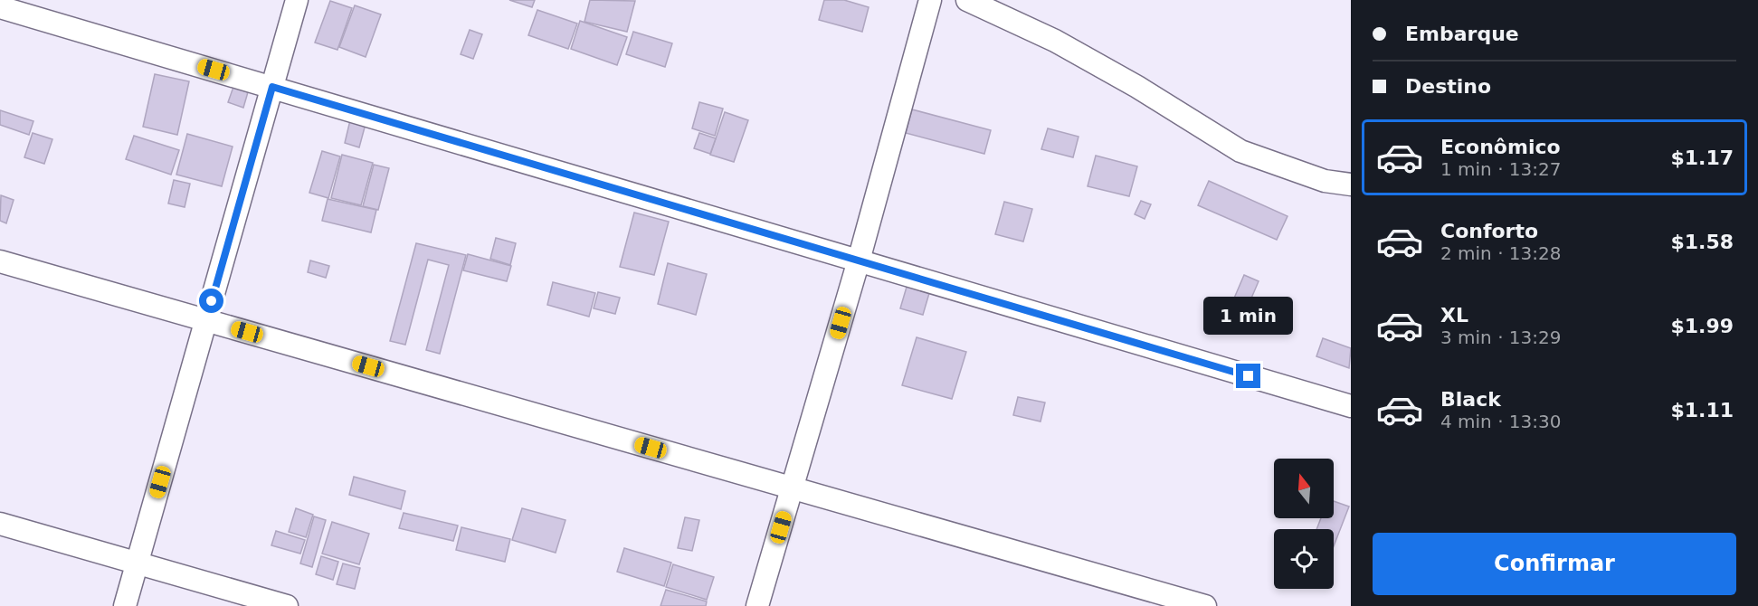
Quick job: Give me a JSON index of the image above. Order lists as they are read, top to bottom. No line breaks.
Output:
{"north":"top","page":{"banner":["Embarque","Destino"],"list":[{"name":"Econômico","note":"1 min · 13:27","value":"$1.17"},{"name":"Conforto","note":"2 min · 13:28","value":"$1.58"},{"name":"XL","note":"3 min · 13:29","value":"$1.99"},{"name":"Black","note":"4 min · 13:30","value":"$1.11"}],"bubble":"1 min","buttons":"Confirmar"}}
